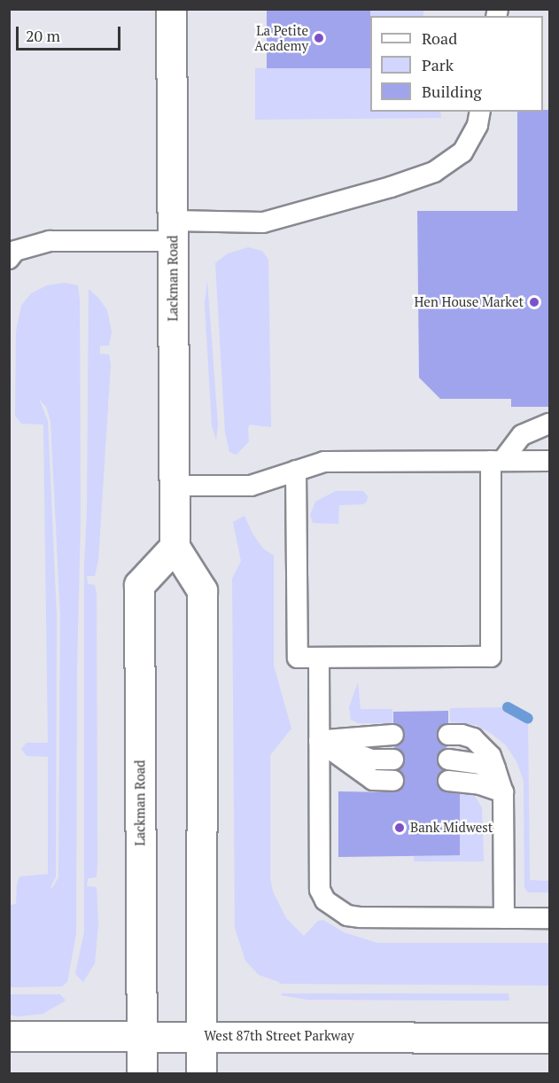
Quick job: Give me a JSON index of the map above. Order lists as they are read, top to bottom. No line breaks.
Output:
{"streets":{"main road":["Lackman Road","West 87th Street Parkway"]},"crossings":[["Lackman Road","West 87th Street Parkway"]],"places":["La Petite Academy","Hen House Market","Bank Midwest"],"legend":["Road","Park","Building"],"scale_bar":"20 m"}
